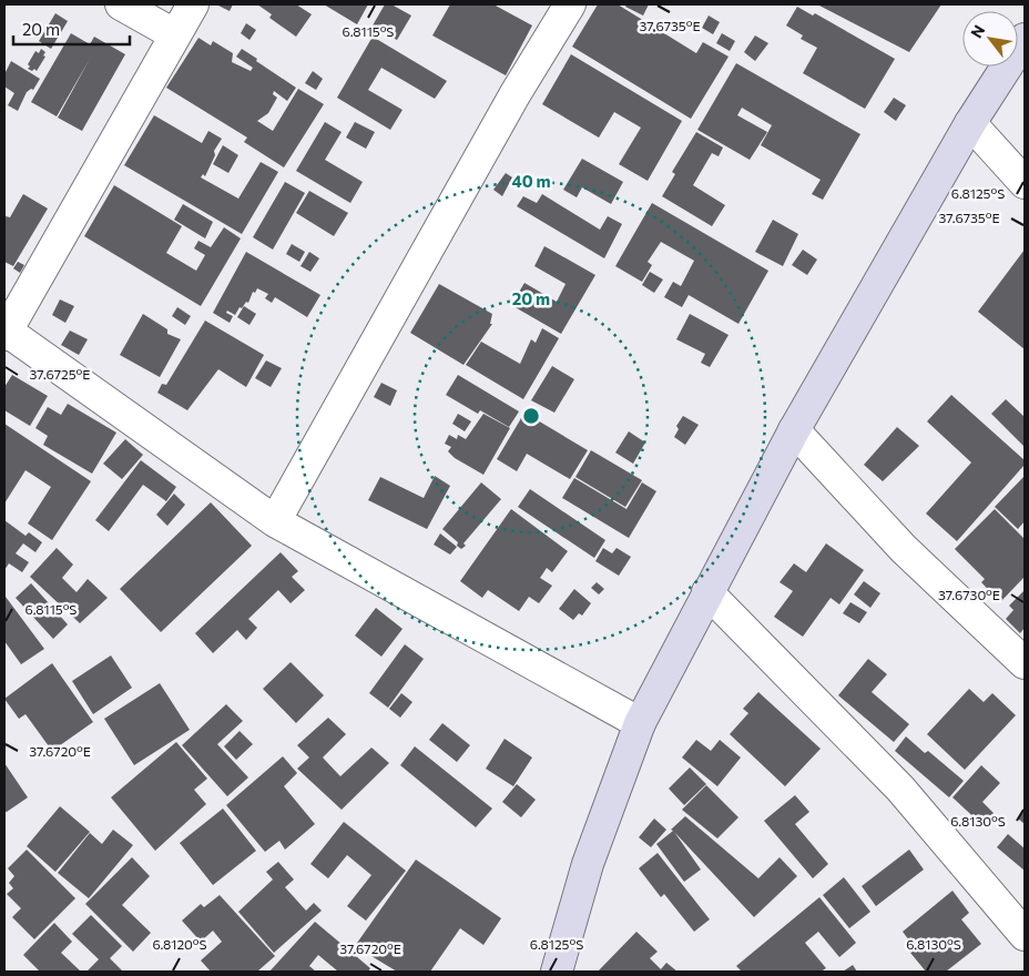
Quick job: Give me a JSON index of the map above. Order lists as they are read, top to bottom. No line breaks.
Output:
{"scale_bar":"20 m","north":"top left","coordinates":["37.6735°E","6.8115°S","6.8125°S","37.6725°E","37.6730°E","37.6720°E","6.8130°S","6.8120°S"],"rings":["40 m","20 m"]}
